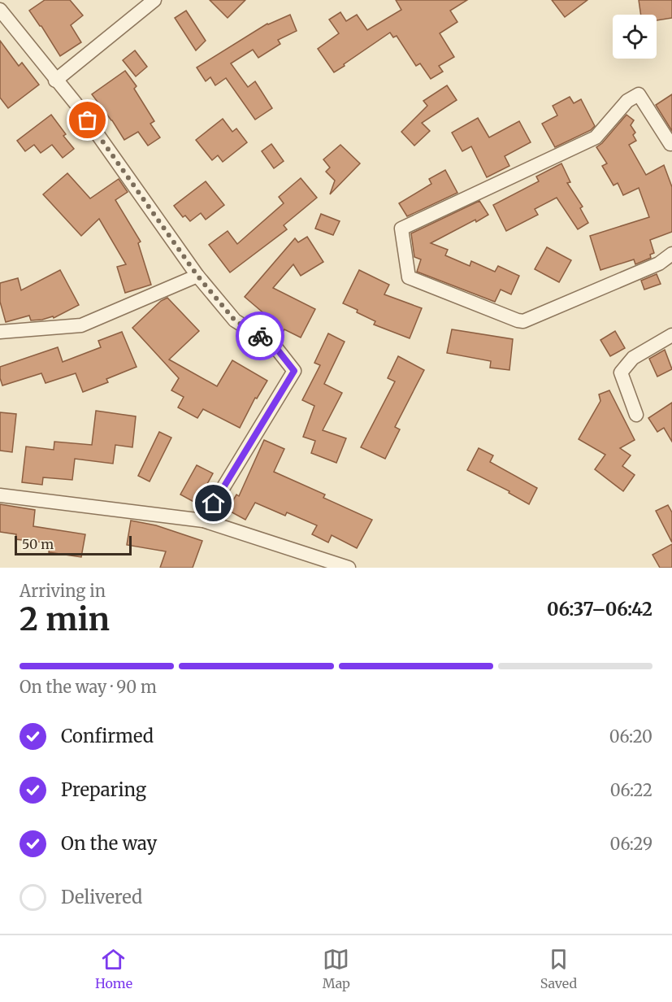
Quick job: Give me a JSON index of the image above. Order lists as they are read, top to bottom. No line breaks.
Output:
{"scale_bar":"50 m","page":{"scale":"50 m","heading":["2 min","Arriving in","06:37–06:42"],"bar":"On the way · 90 m","list":[["Confirmed","06:20"],["Preparing","06:22"],["On the way","06:29"],"Delivered"],"tabs":["Home","Map","Saved"]}}
